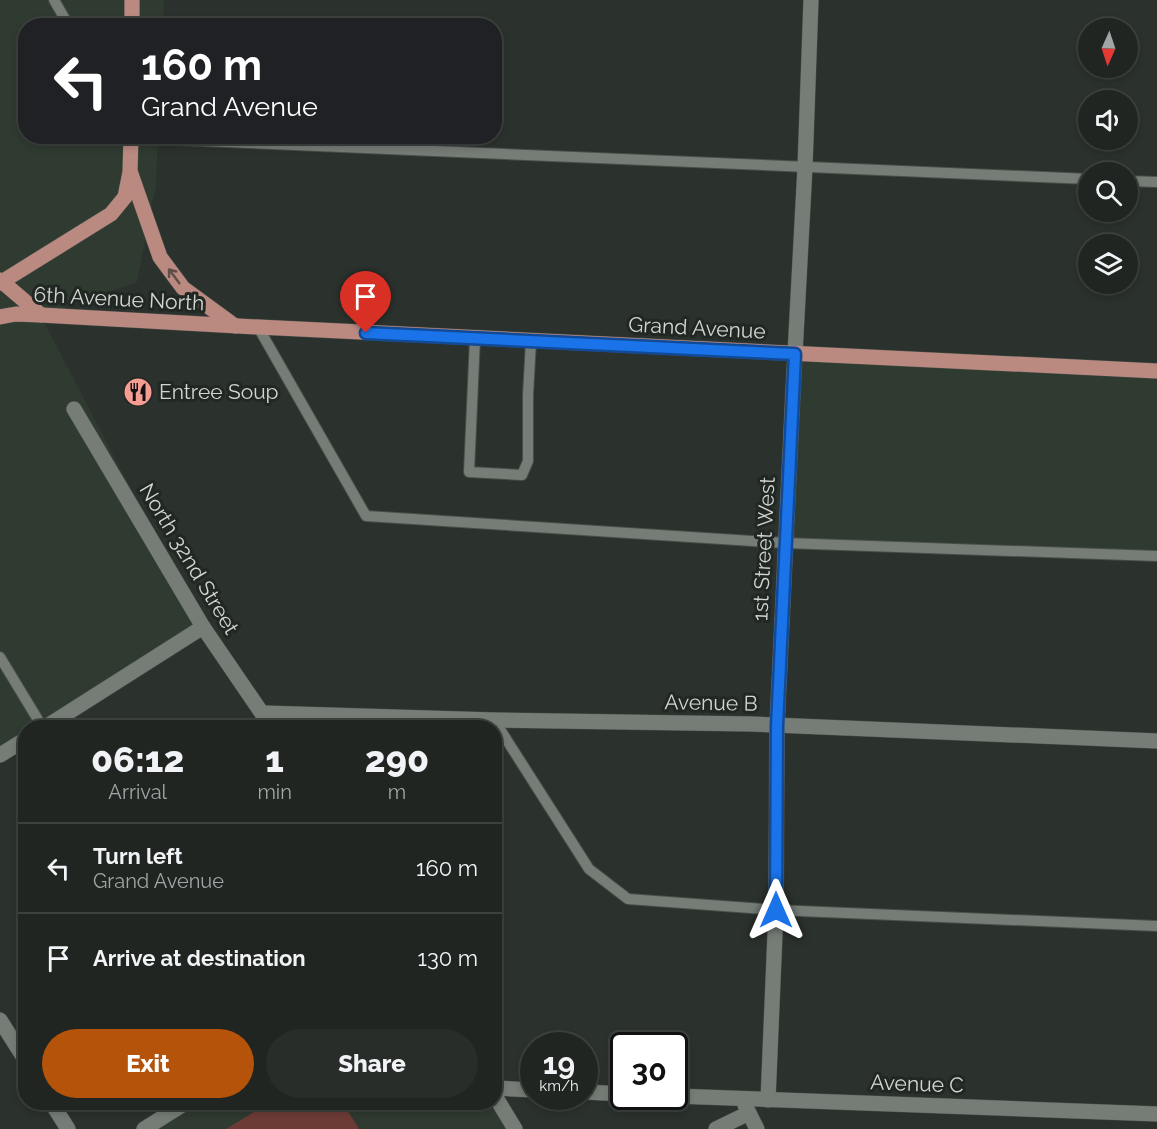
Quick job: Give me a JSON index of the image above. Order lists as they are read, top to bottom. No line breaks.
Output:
{"streets":{"main road":["6th Avenue North","Grand Avenue"],"street":["1st Street West","North 32nd Street","Avenue B","Avenue C"]},"crossings":[["6th Avenue North","Grand Avenue"],["Grand Avenue","1st Street West"],["1st Street West","Avenue B"],["1st Street West","Avenue C"],["North 32nd Street","Avenue B"]],"places":{"restaurant":["Entree Soup"]},"north":"bottom","page":{"turn":["160 m","Grand Avenue"],"eta":["06:12","Arrival","1","min","290","m"],"list":[{"name":"Turn left","note":"Grand Avenue","value":"160 m"},{"name":"Arrive at destination","value":"130 m"}],"buttons":["Exit","Share"],"speed":"19 km/h","limit":"30"}}
